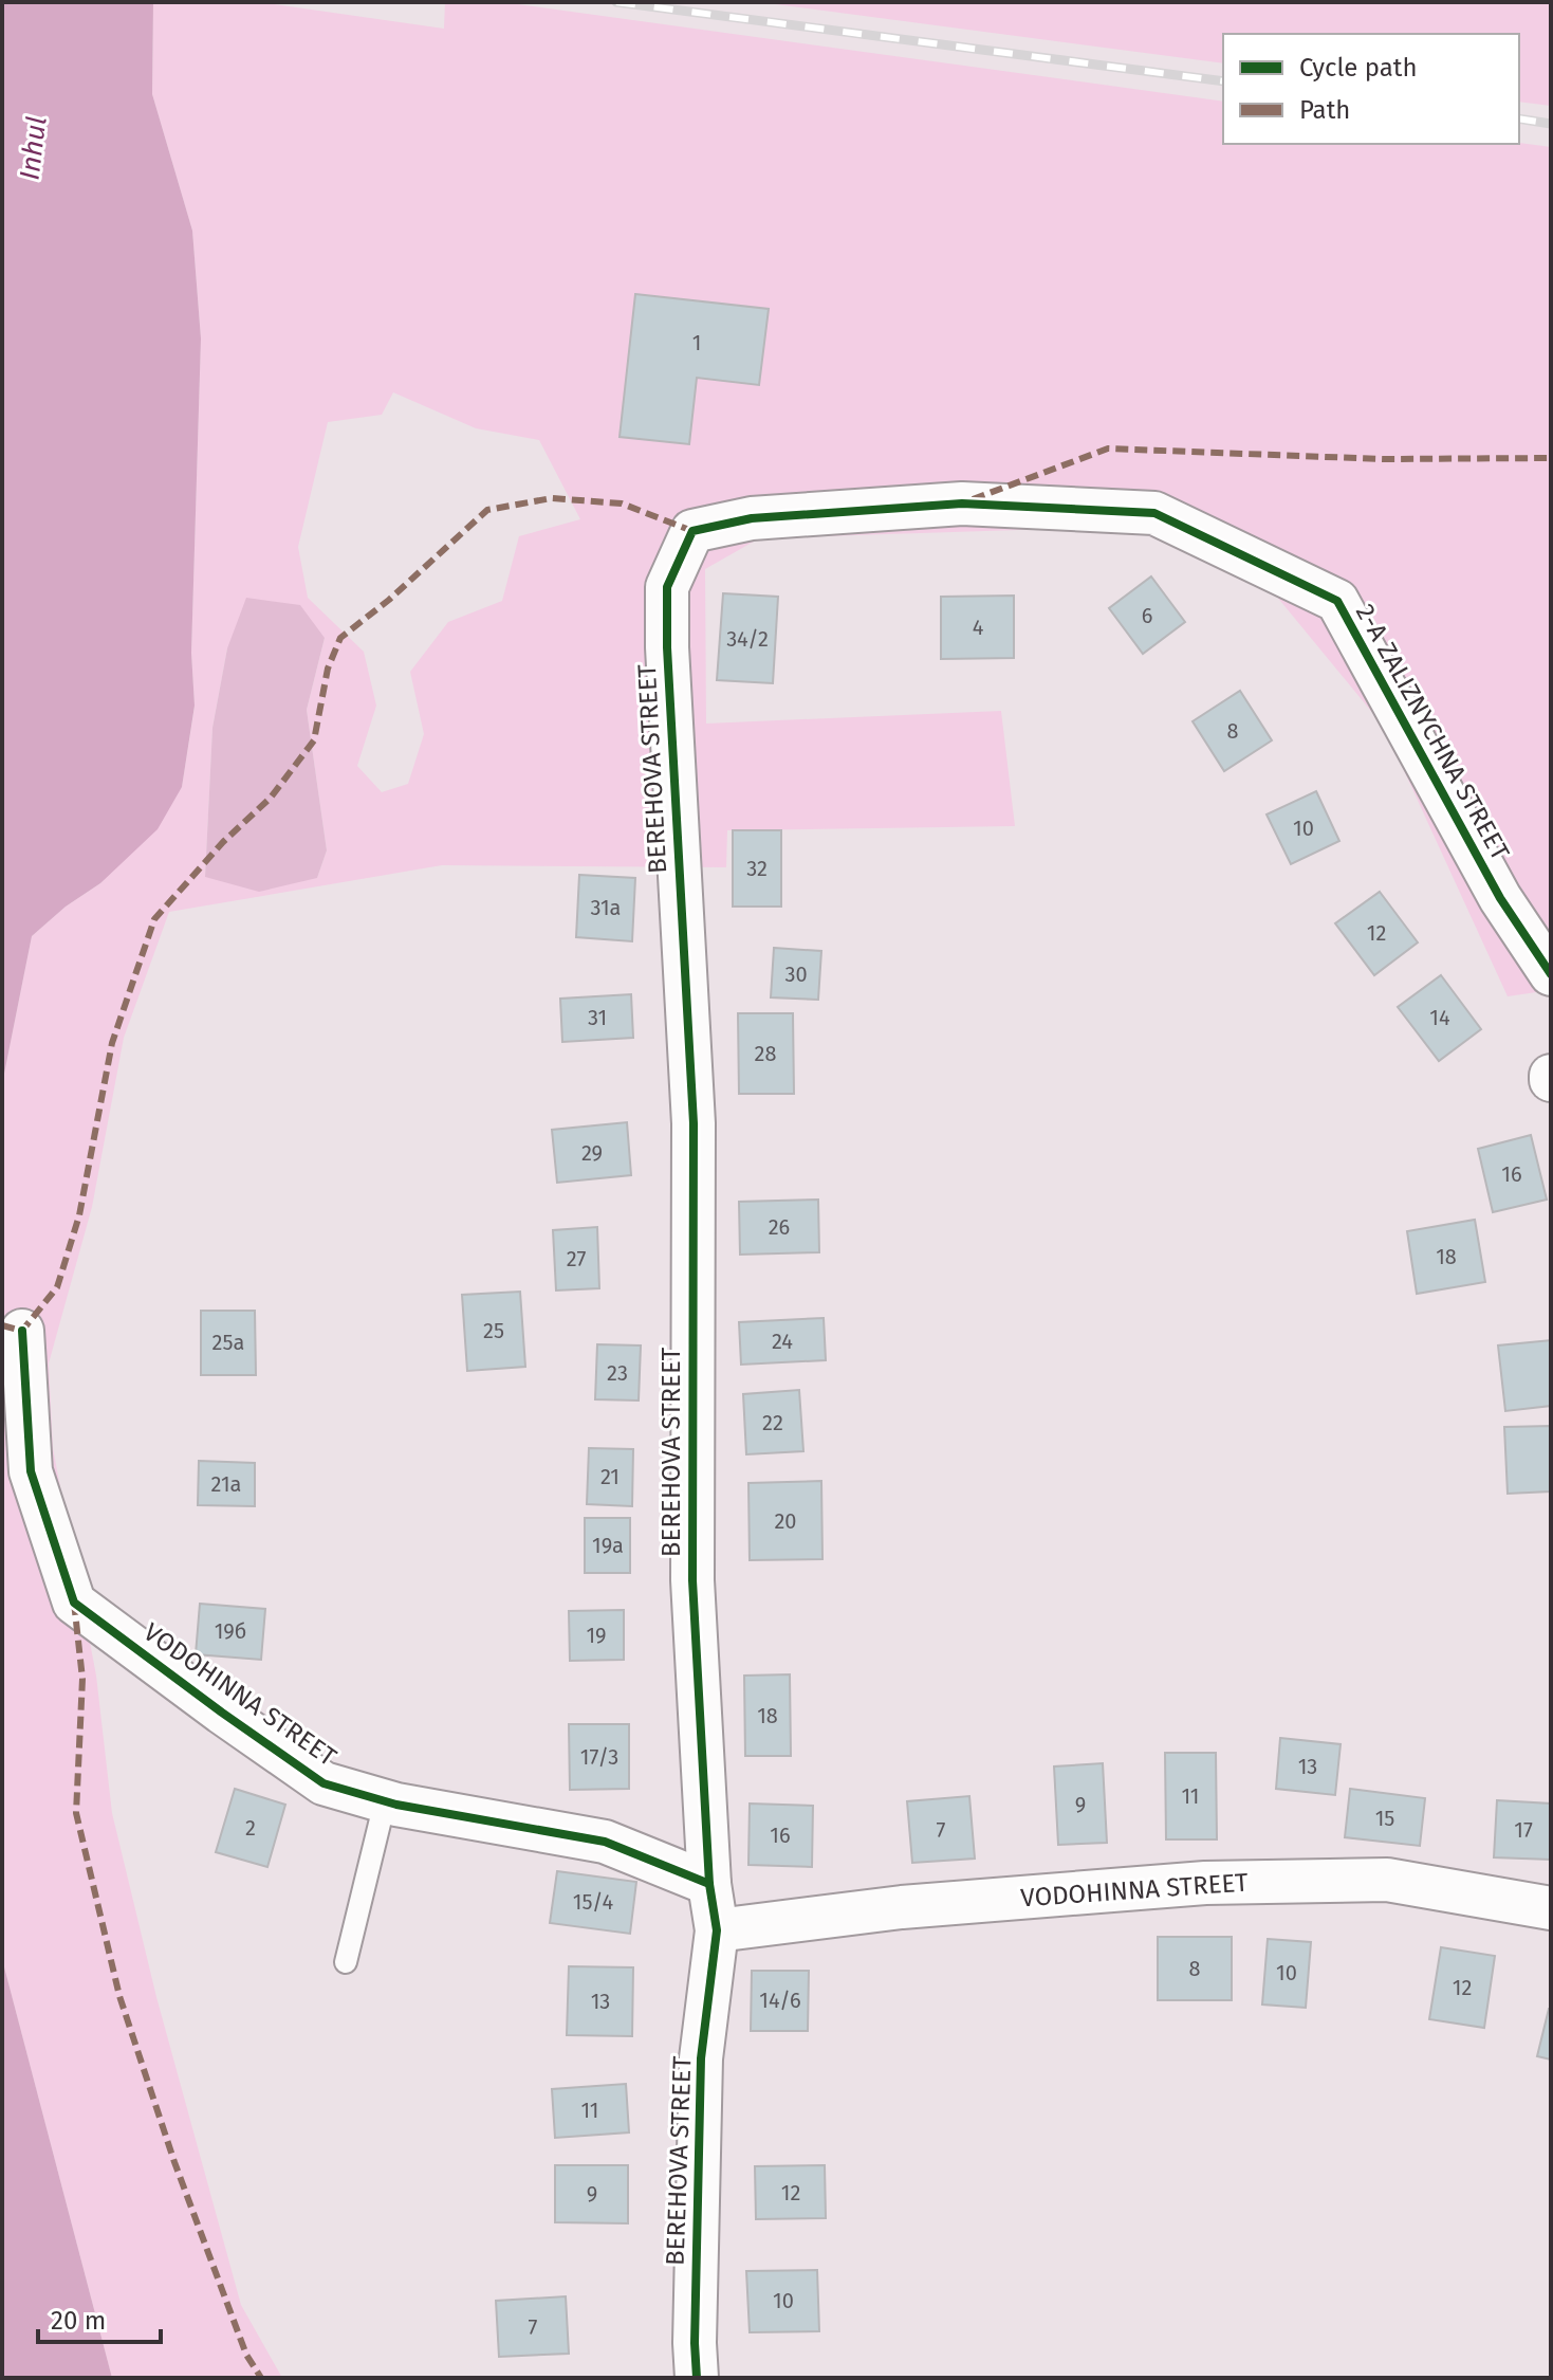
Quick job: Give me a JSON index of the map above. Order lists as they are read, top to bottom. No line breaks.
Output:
{"streets":{"street":["2-A ZALIZNYCHNA STREET","BEREHOVA STREET","VODOHINNA STREET"]},"crossings":[["2-A ZALIZNYCHNA STREET","BEREHOVA STREET"],["BEREHOVA STREET","VODOHINNA STREET"]],"water":["Inhul"],"house_numbers":["1","6","4","34/2","8","10","32","31а","12","30","31","14","28","29","16","26","18","27","25","24","25а","23","22","21","21а","20","19а","19б","19","18","17/3","13","11","9","15","2","7","17","16","15/4","8","10","12","14/6","13","11","12","9","10","7"],"legend":["Cycle path","Path"],"scale_bar":"20 m"}
